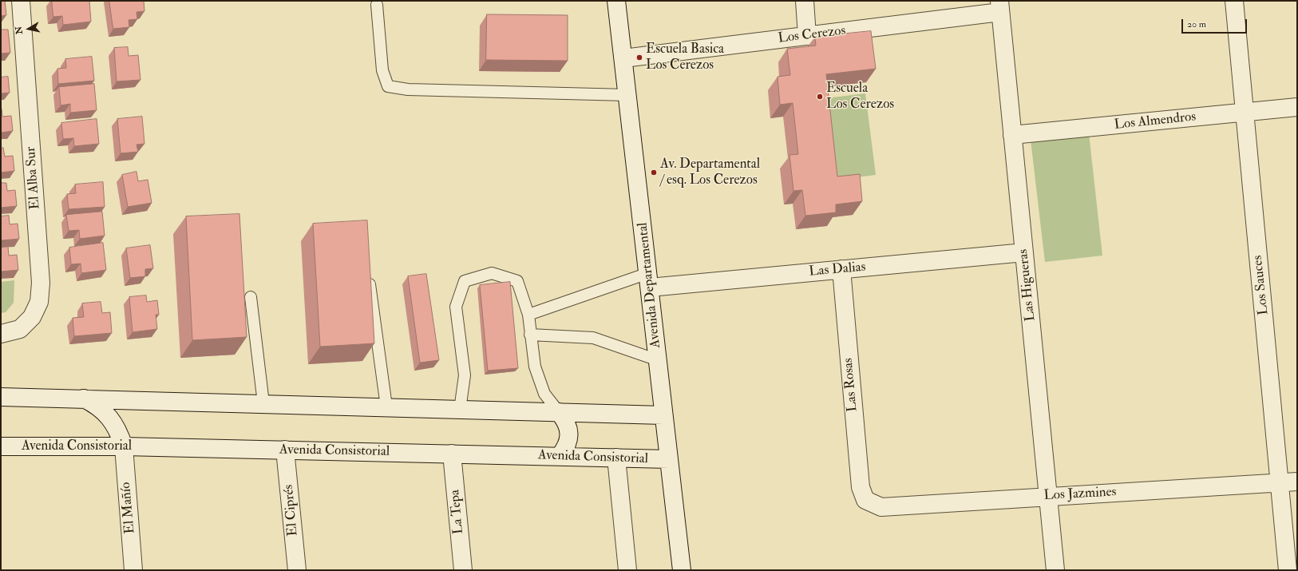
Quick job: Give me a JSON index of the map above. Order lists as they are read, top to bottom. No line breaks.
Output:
{"streets":{"street":["Los Cerezos","Los Almendros","El Alba Sur","Las Dalias","Avenida Departamental","Las Higueras","Los Sauces","Las Rosas","Avenida Consistorial","Los Jazmines","El Mañío","El Ciprés","La Tepa"]},"crossings":[["Los Cerezos","Avenida Departamental"],["Los Cerezos","Las Higueras"],["Los Almendros","Las Higueras"],["Los Almendros","Los Sauces"],["Las Dalias","Avenida Departamental"],["Las Dalias","Las Higueras"],["Las Dalias","Las Rosas"],["Avenida Departamental","Avenida Consistorial"],["Las Higueras","Los Jazmines"],["Los Sauces","Los Jazmines"],["Las Rosas","Los Jazmines"],["Avenida Consistorial","El Mañío"],["Avenida Consistorial","El Ciprés"],["Avenida Consistorial","La Tepa"]],"places":["Escuela Basica Los Cerezos","Escuela Los Cerezos","Av. Departamental / esq. Los Cerezos"],"scale_bar":"20 m","north":"left"}
